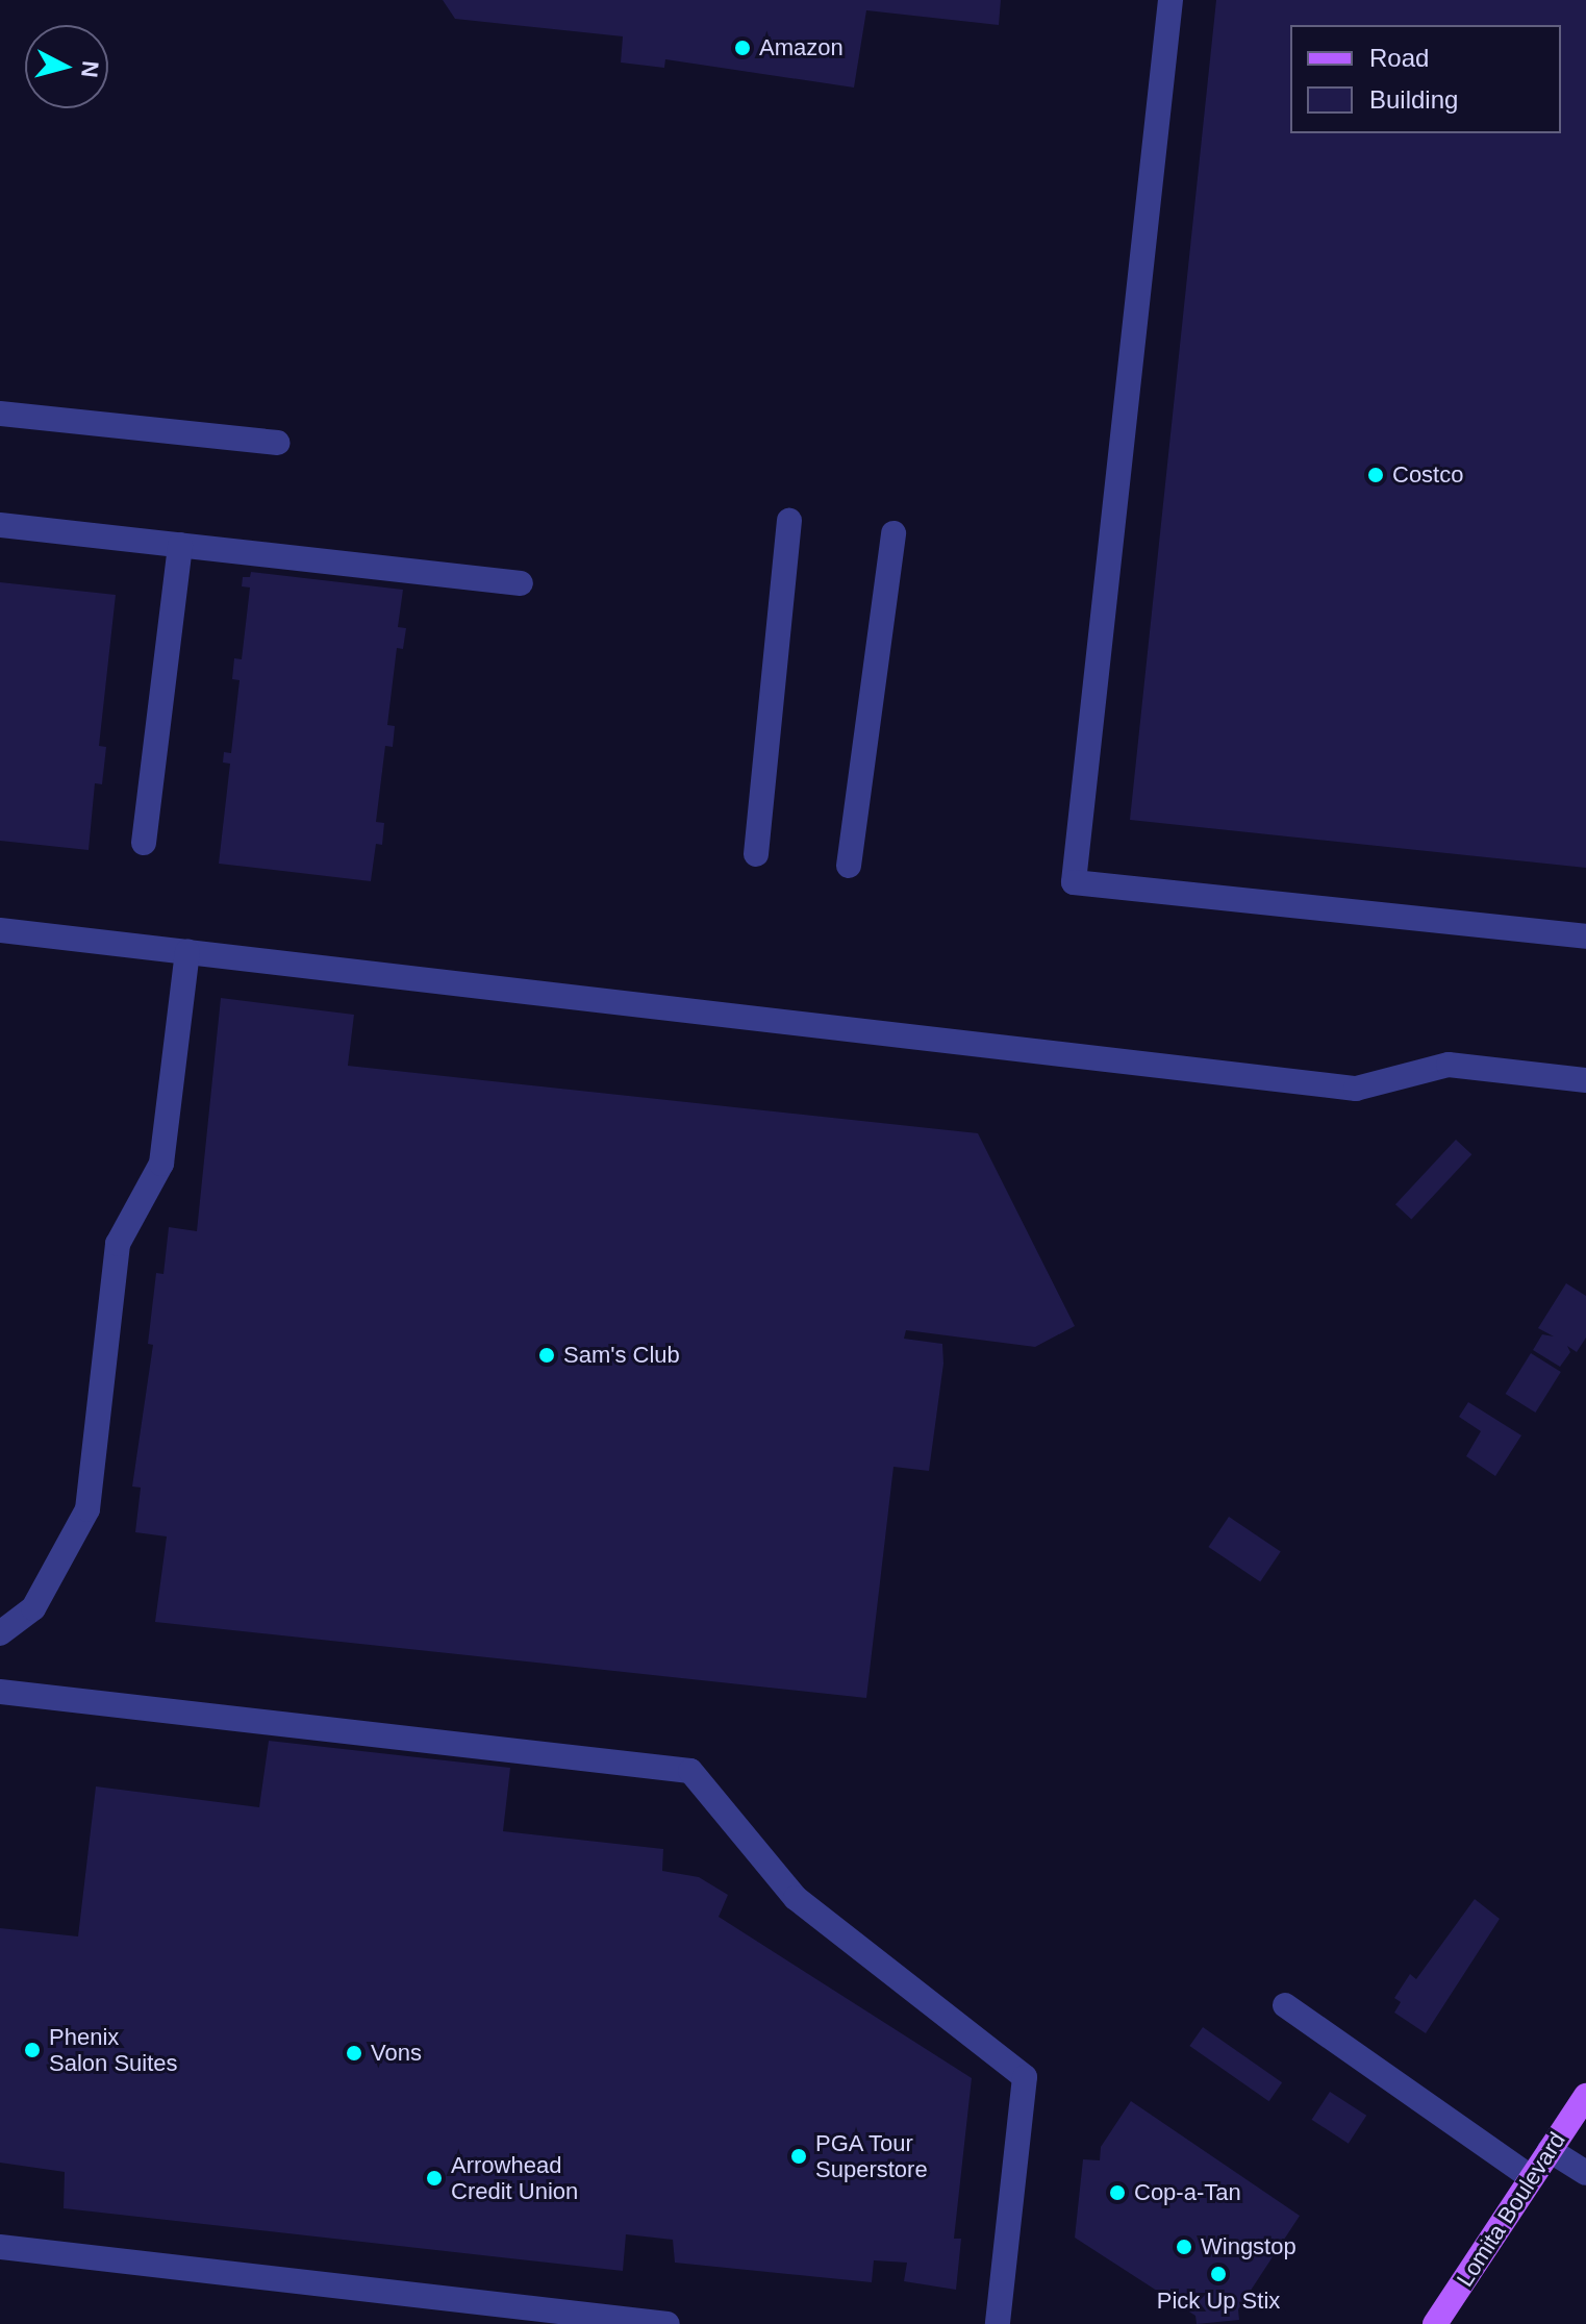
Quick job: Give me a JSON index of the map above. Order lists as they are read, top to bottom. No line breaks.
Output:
{"streets":{"main road":["Lomita Boulevard"]},"places":["Amazon","Costco","Sam's Club","Phenix Salon Suites","Vons","PGA Tour Superstore","Arrowhead Credit Union","Cop-a-Tan","Wingstop","Pick Up Stix"],"legend":["Road","Building"],"north":"right"}
